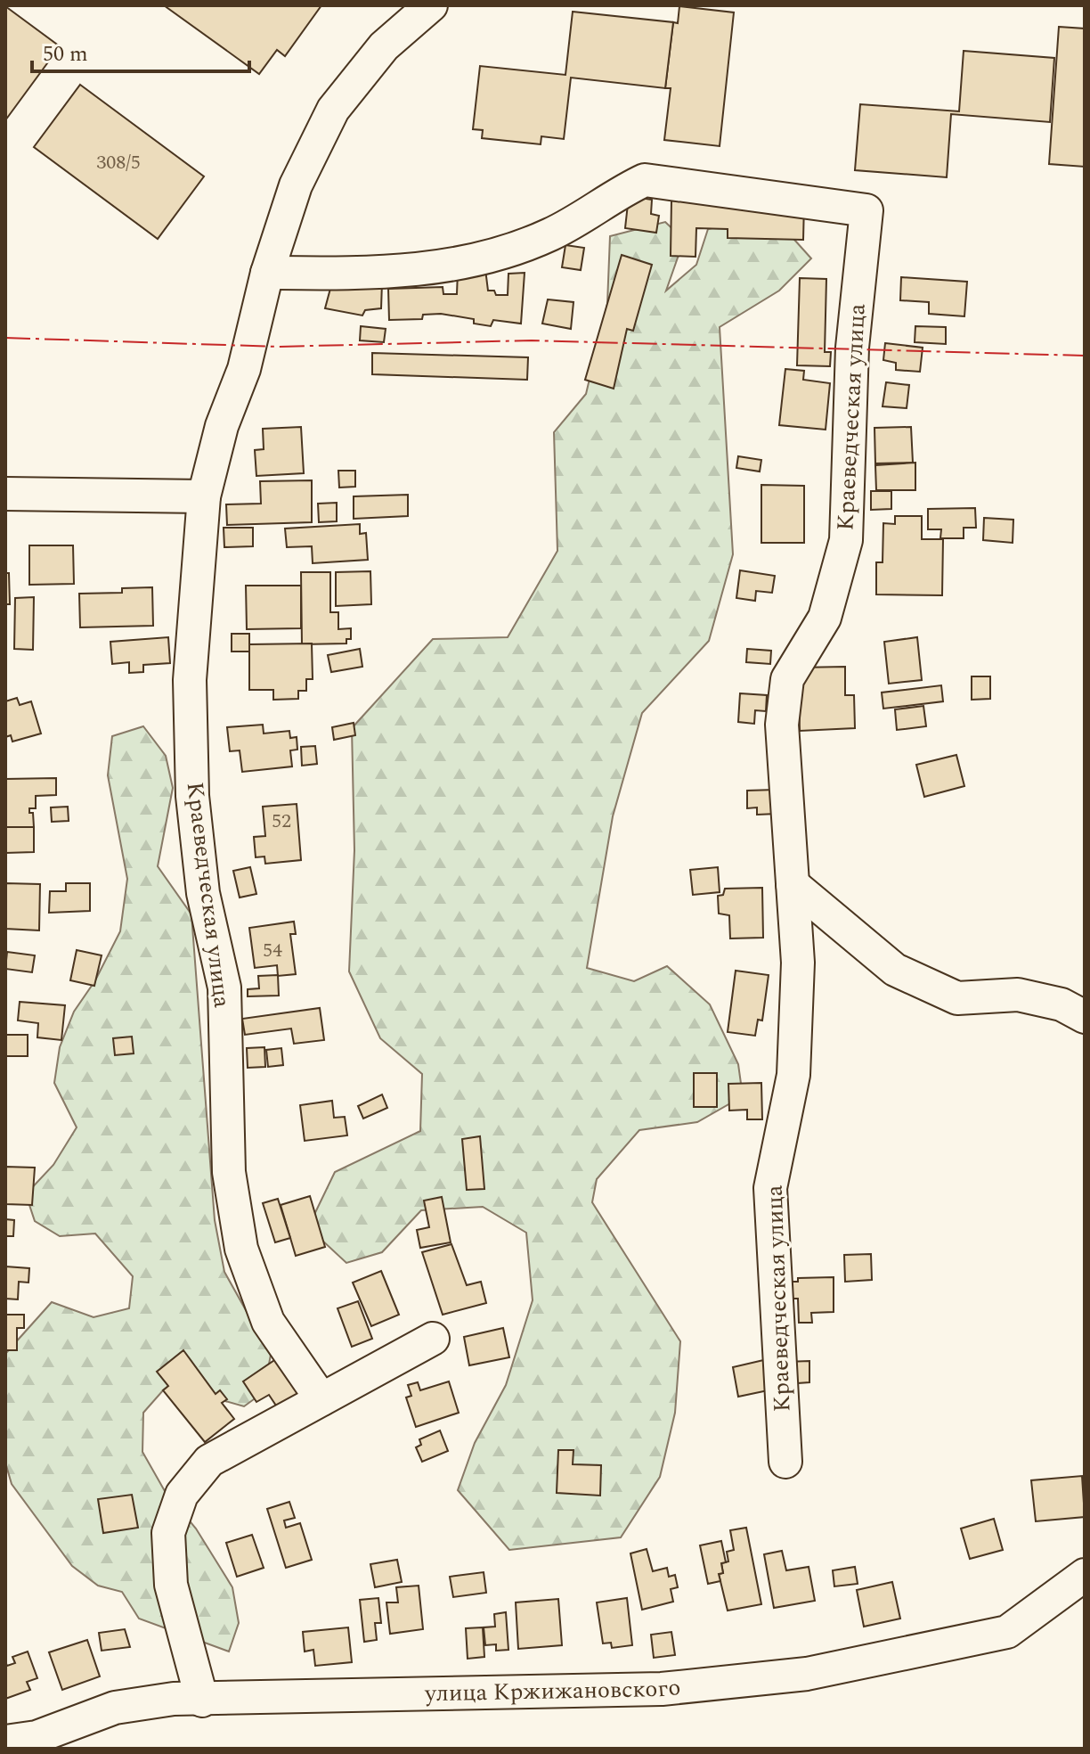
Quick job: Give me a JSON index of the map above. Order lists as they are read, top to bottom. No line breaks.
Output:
{"streets":{"street":["Краеведческая улица","улица Кржижановского"]},"house_numbers":["308/5","52","54"],"scale_bar":"50 m"}
